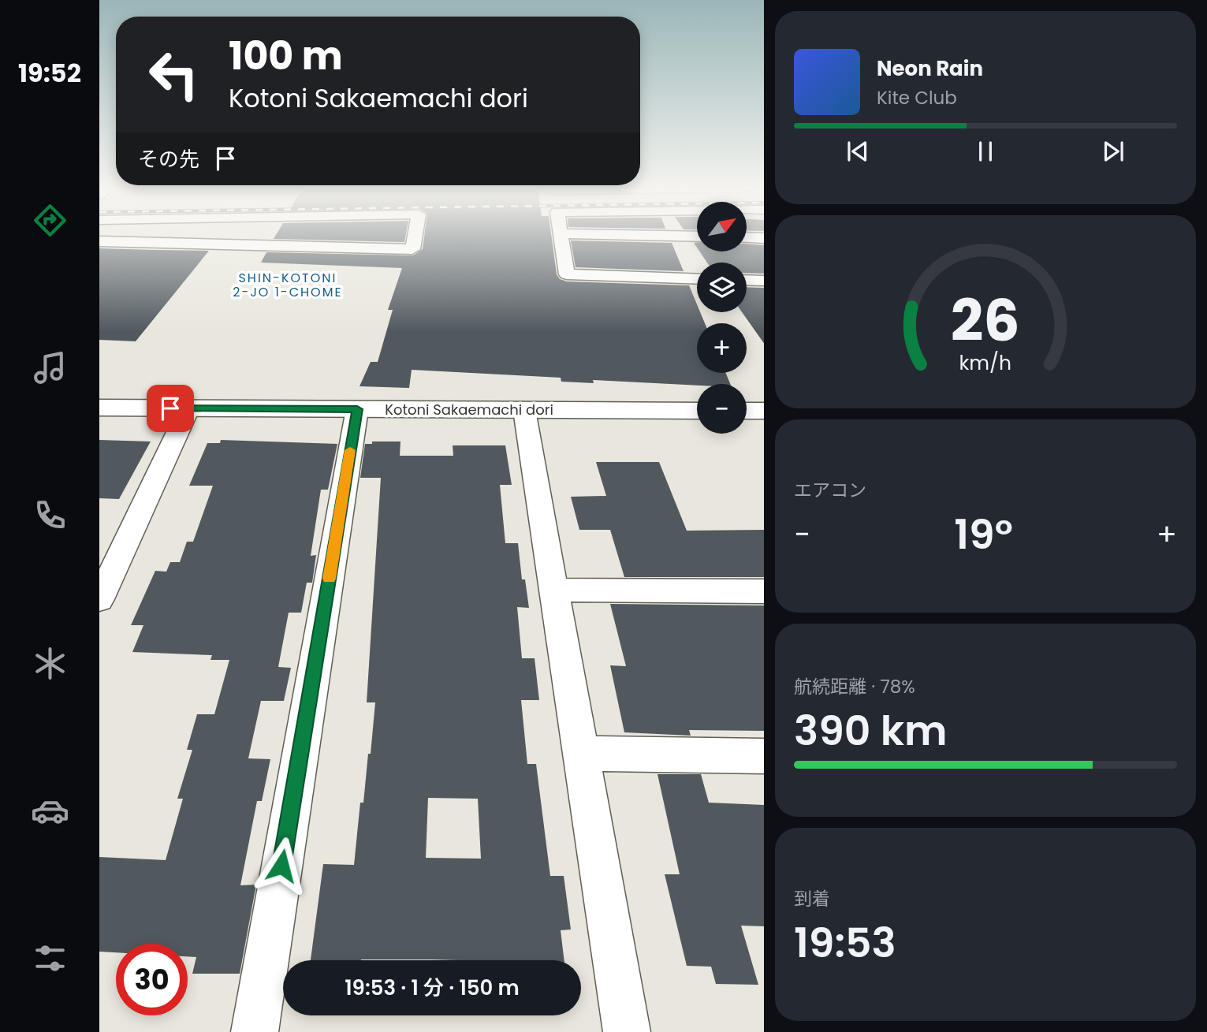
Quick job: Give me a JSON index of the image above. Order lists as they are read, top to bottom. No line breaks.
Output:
{"streets":{"main road":["Kotoni Sakaemachi dori"]},"districts":["SHIN-KOTONI 2-JO 1-CHOME"],"north":"top right","page":{"tabs":"19:52","turn":["100 m","Kotoni Sakaemachi dori"],"song":["Neon Rain","Kite Club"],"then":"その先","map_buttons":["+","−"],"tile":["エアコン",["航続距離 · 78%","390 km"],["到着","19:53"]],"heat":["−","19°","+"],"limit":"30","trip":"19:53 · 1 分 · 150 m","gauge":["26","km/h"]}}
